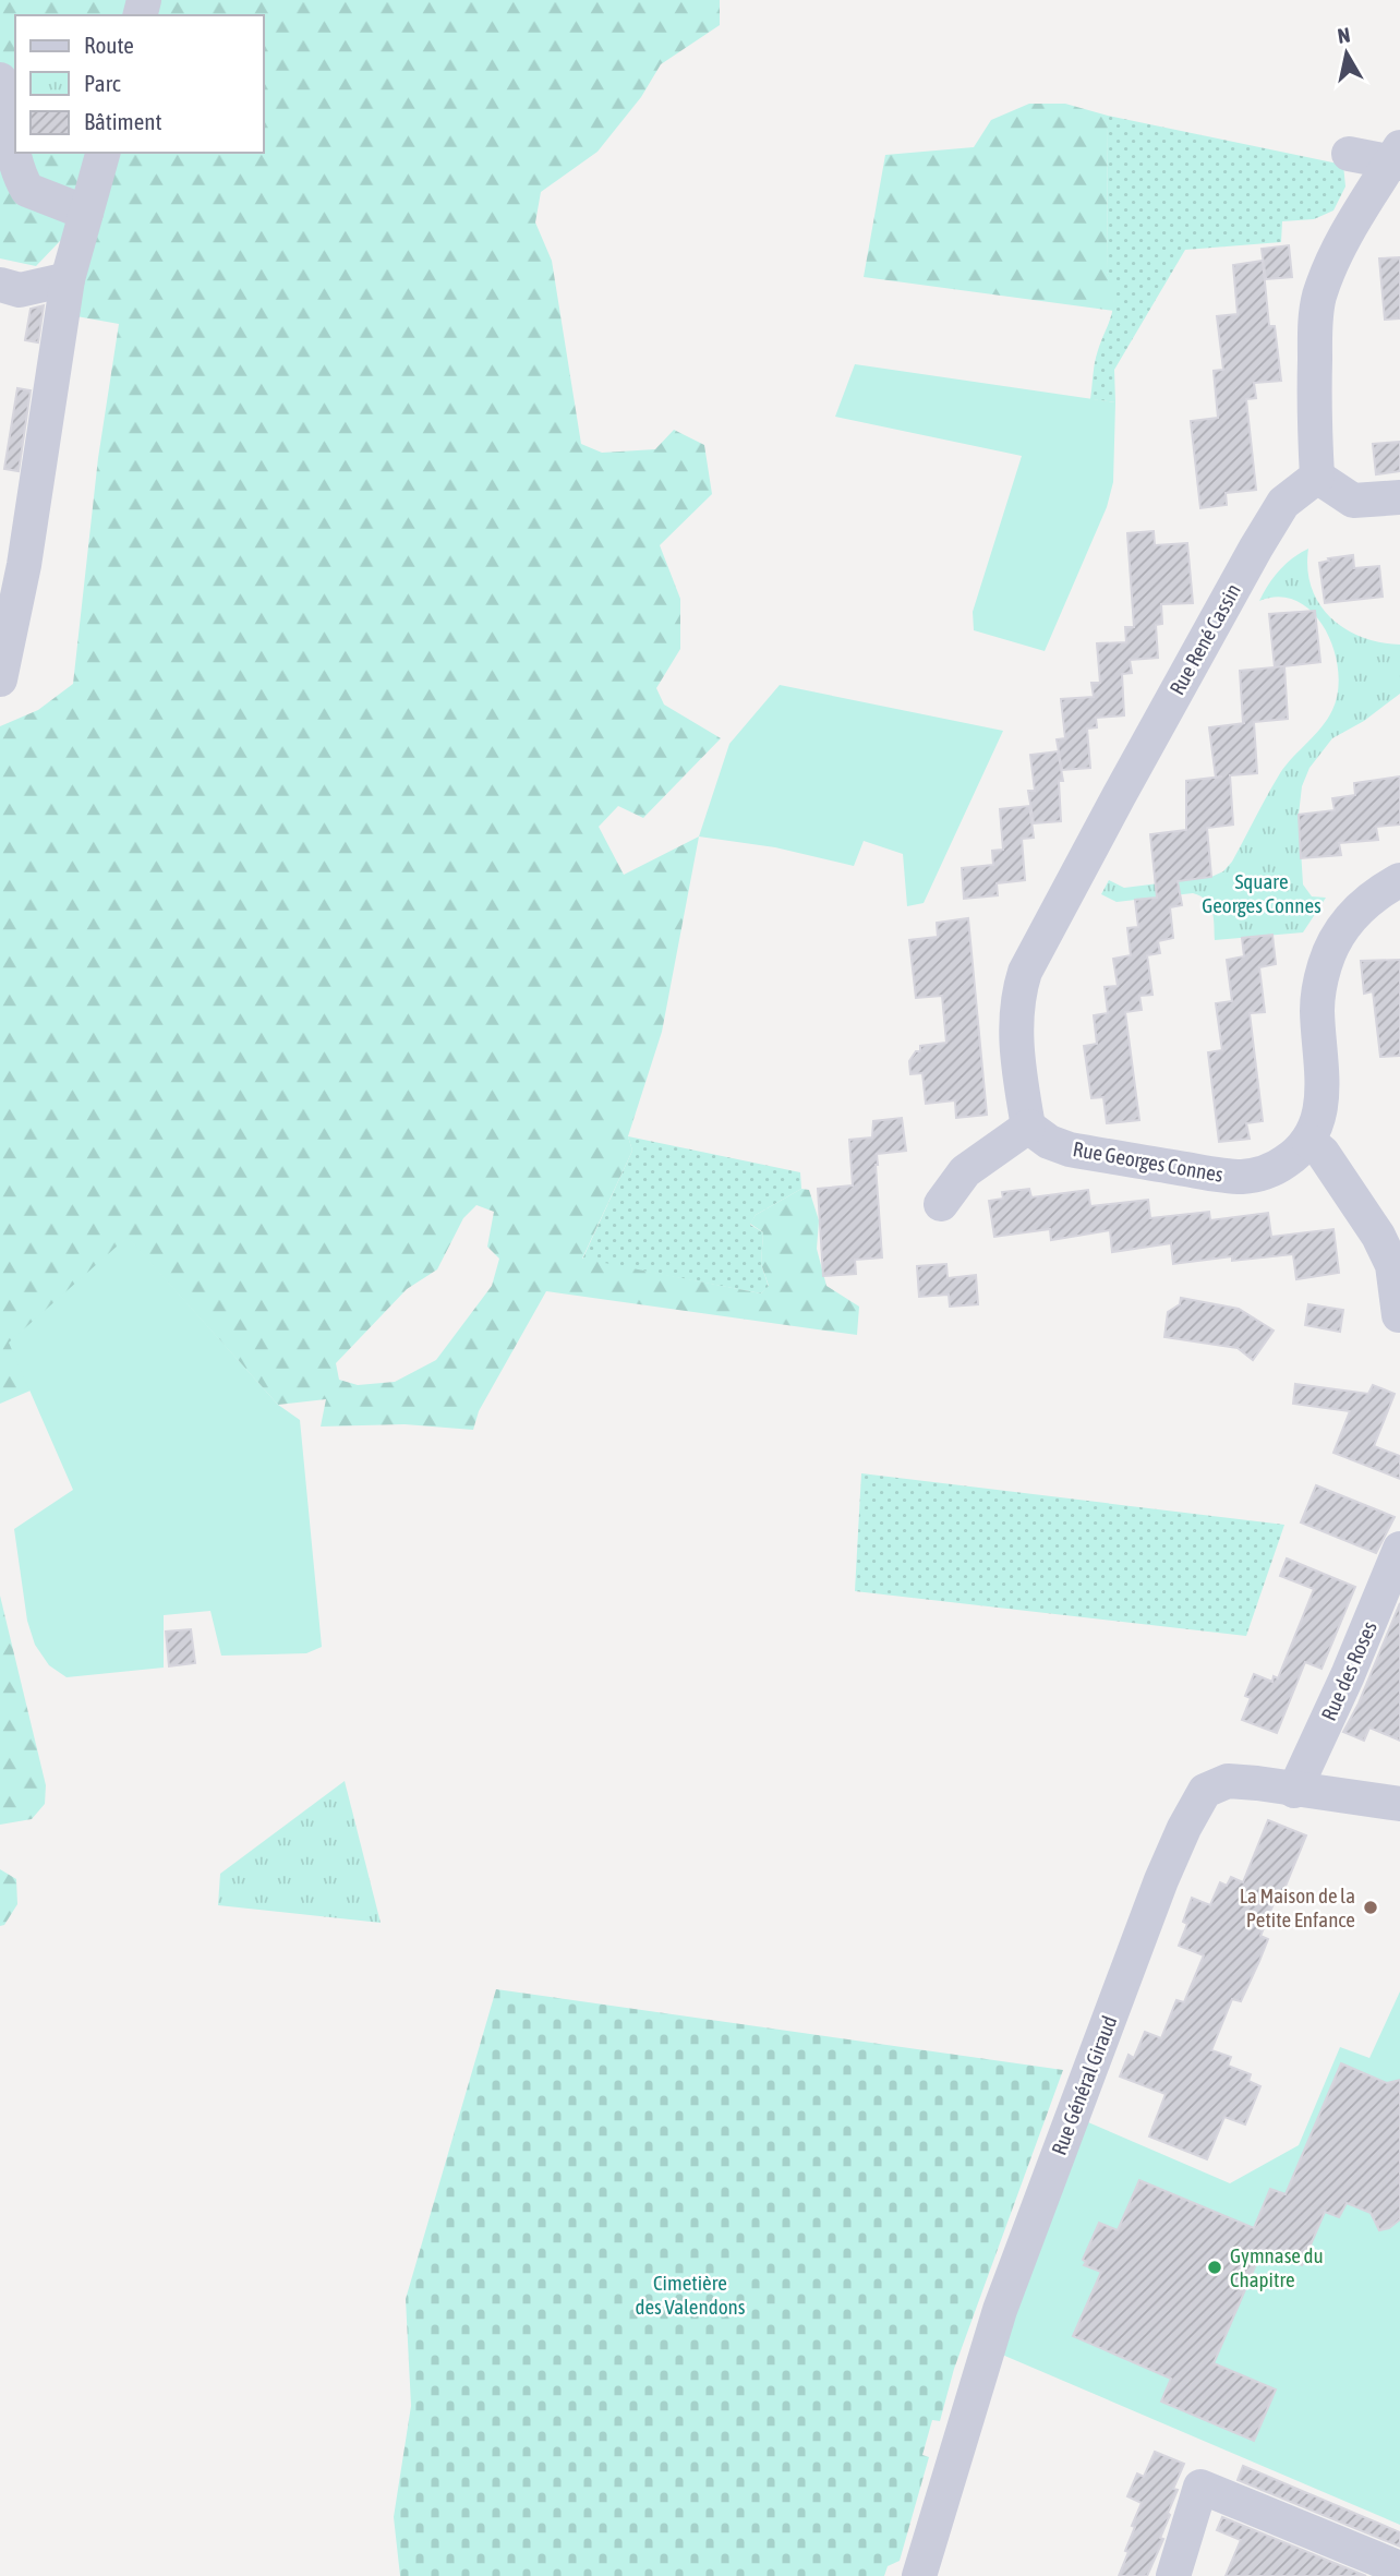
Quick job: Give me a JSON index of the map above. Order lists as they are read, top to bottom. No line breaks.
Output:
{"streets":{"street":["Rue René Cassin","Rue Georges Connes","Rue des Roses","Rue Général Giraud"]},"crossings":[["Rue René Cassin","Rue Georges Connes"],["Rue des Roses","Rue Général Giraud"]],"parks":["Square Georges Connes","Cimetière des Valendons"],"places":["La Maison de la Petite Enfance","Gymnase du Chapitre"],"legend":["Route","Parc","Bâtiment"],"north":"top"}
